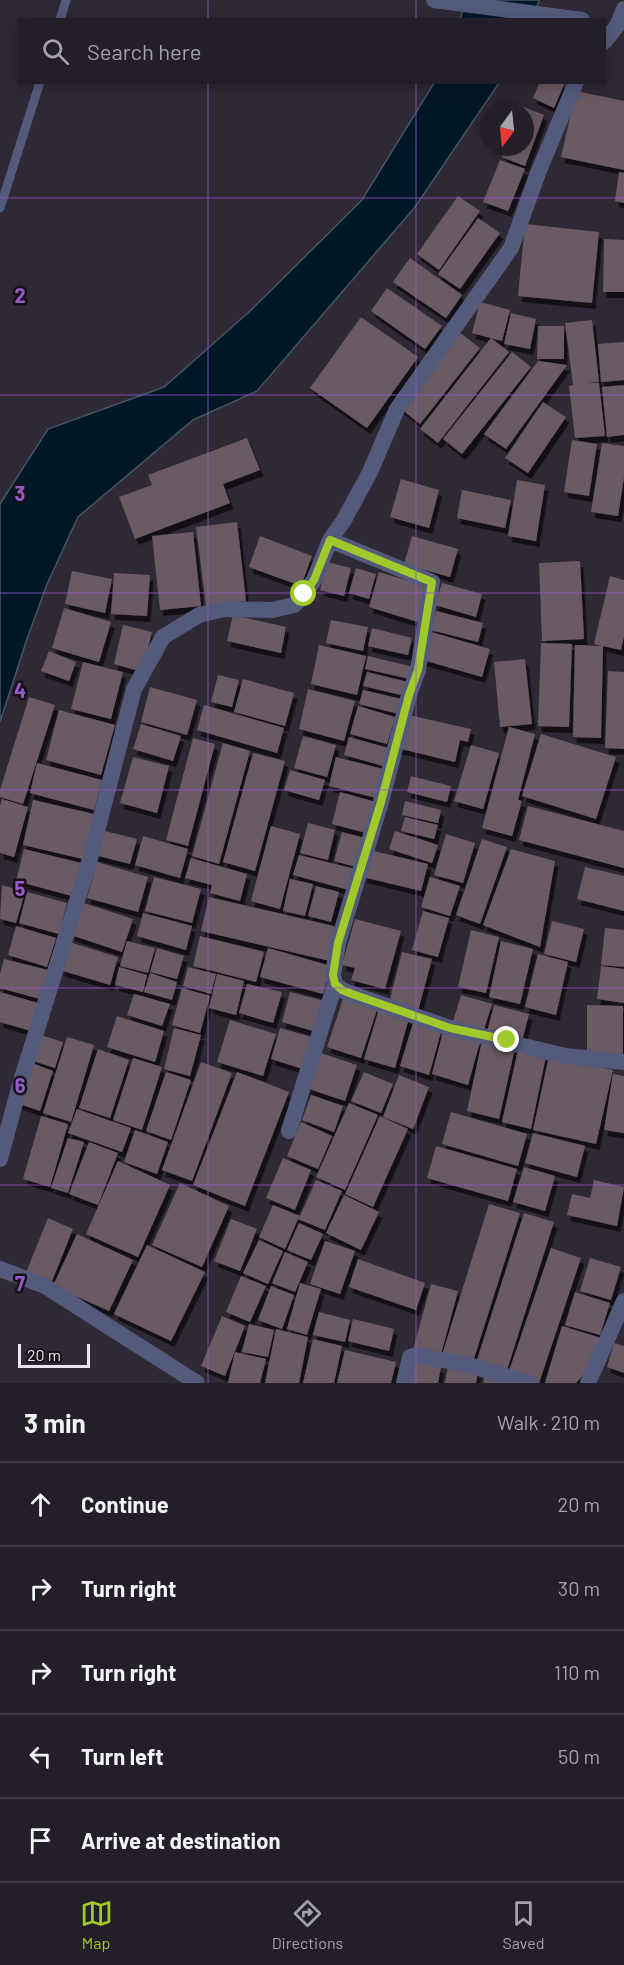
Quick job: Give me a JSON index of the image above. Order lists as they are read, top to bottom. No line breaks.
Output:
{"scale_bar":"20 m","north":"bottom","page":{"search":"Search here","scale":"20 m","heading":["3 min","Walk · 210 m"],"list":[["Continue","20 m"],["Turn right","30 m"],["Turn right","110 m"],["Turn left","50 m"],"Arrive at destination"],"nav":["Map","Directions","Saved"]},"grid":{"rows":["2","3","4","5","6","7"]}}
